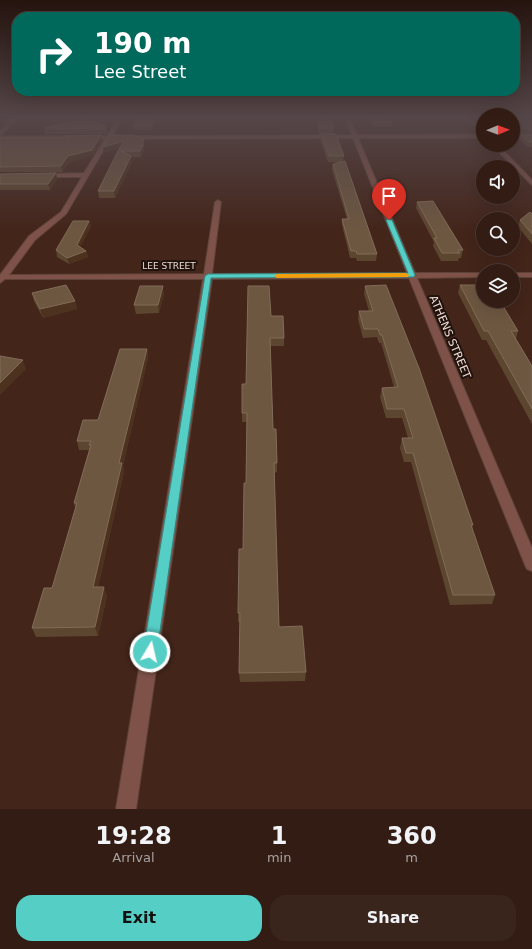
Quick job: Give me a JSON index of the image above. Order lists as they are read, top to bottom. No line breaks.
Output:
{"streets":{"street":["LEE STREET","ATHENS STREET"]},"crossings":[["LEE STREET","ATHENS STREET"]],"north":"right","page":{"turn":["190 m","Lee Street"],"eta":["19:28","Arrival","1","min","360","m"],"buttons":["Exit","Share"]}}
